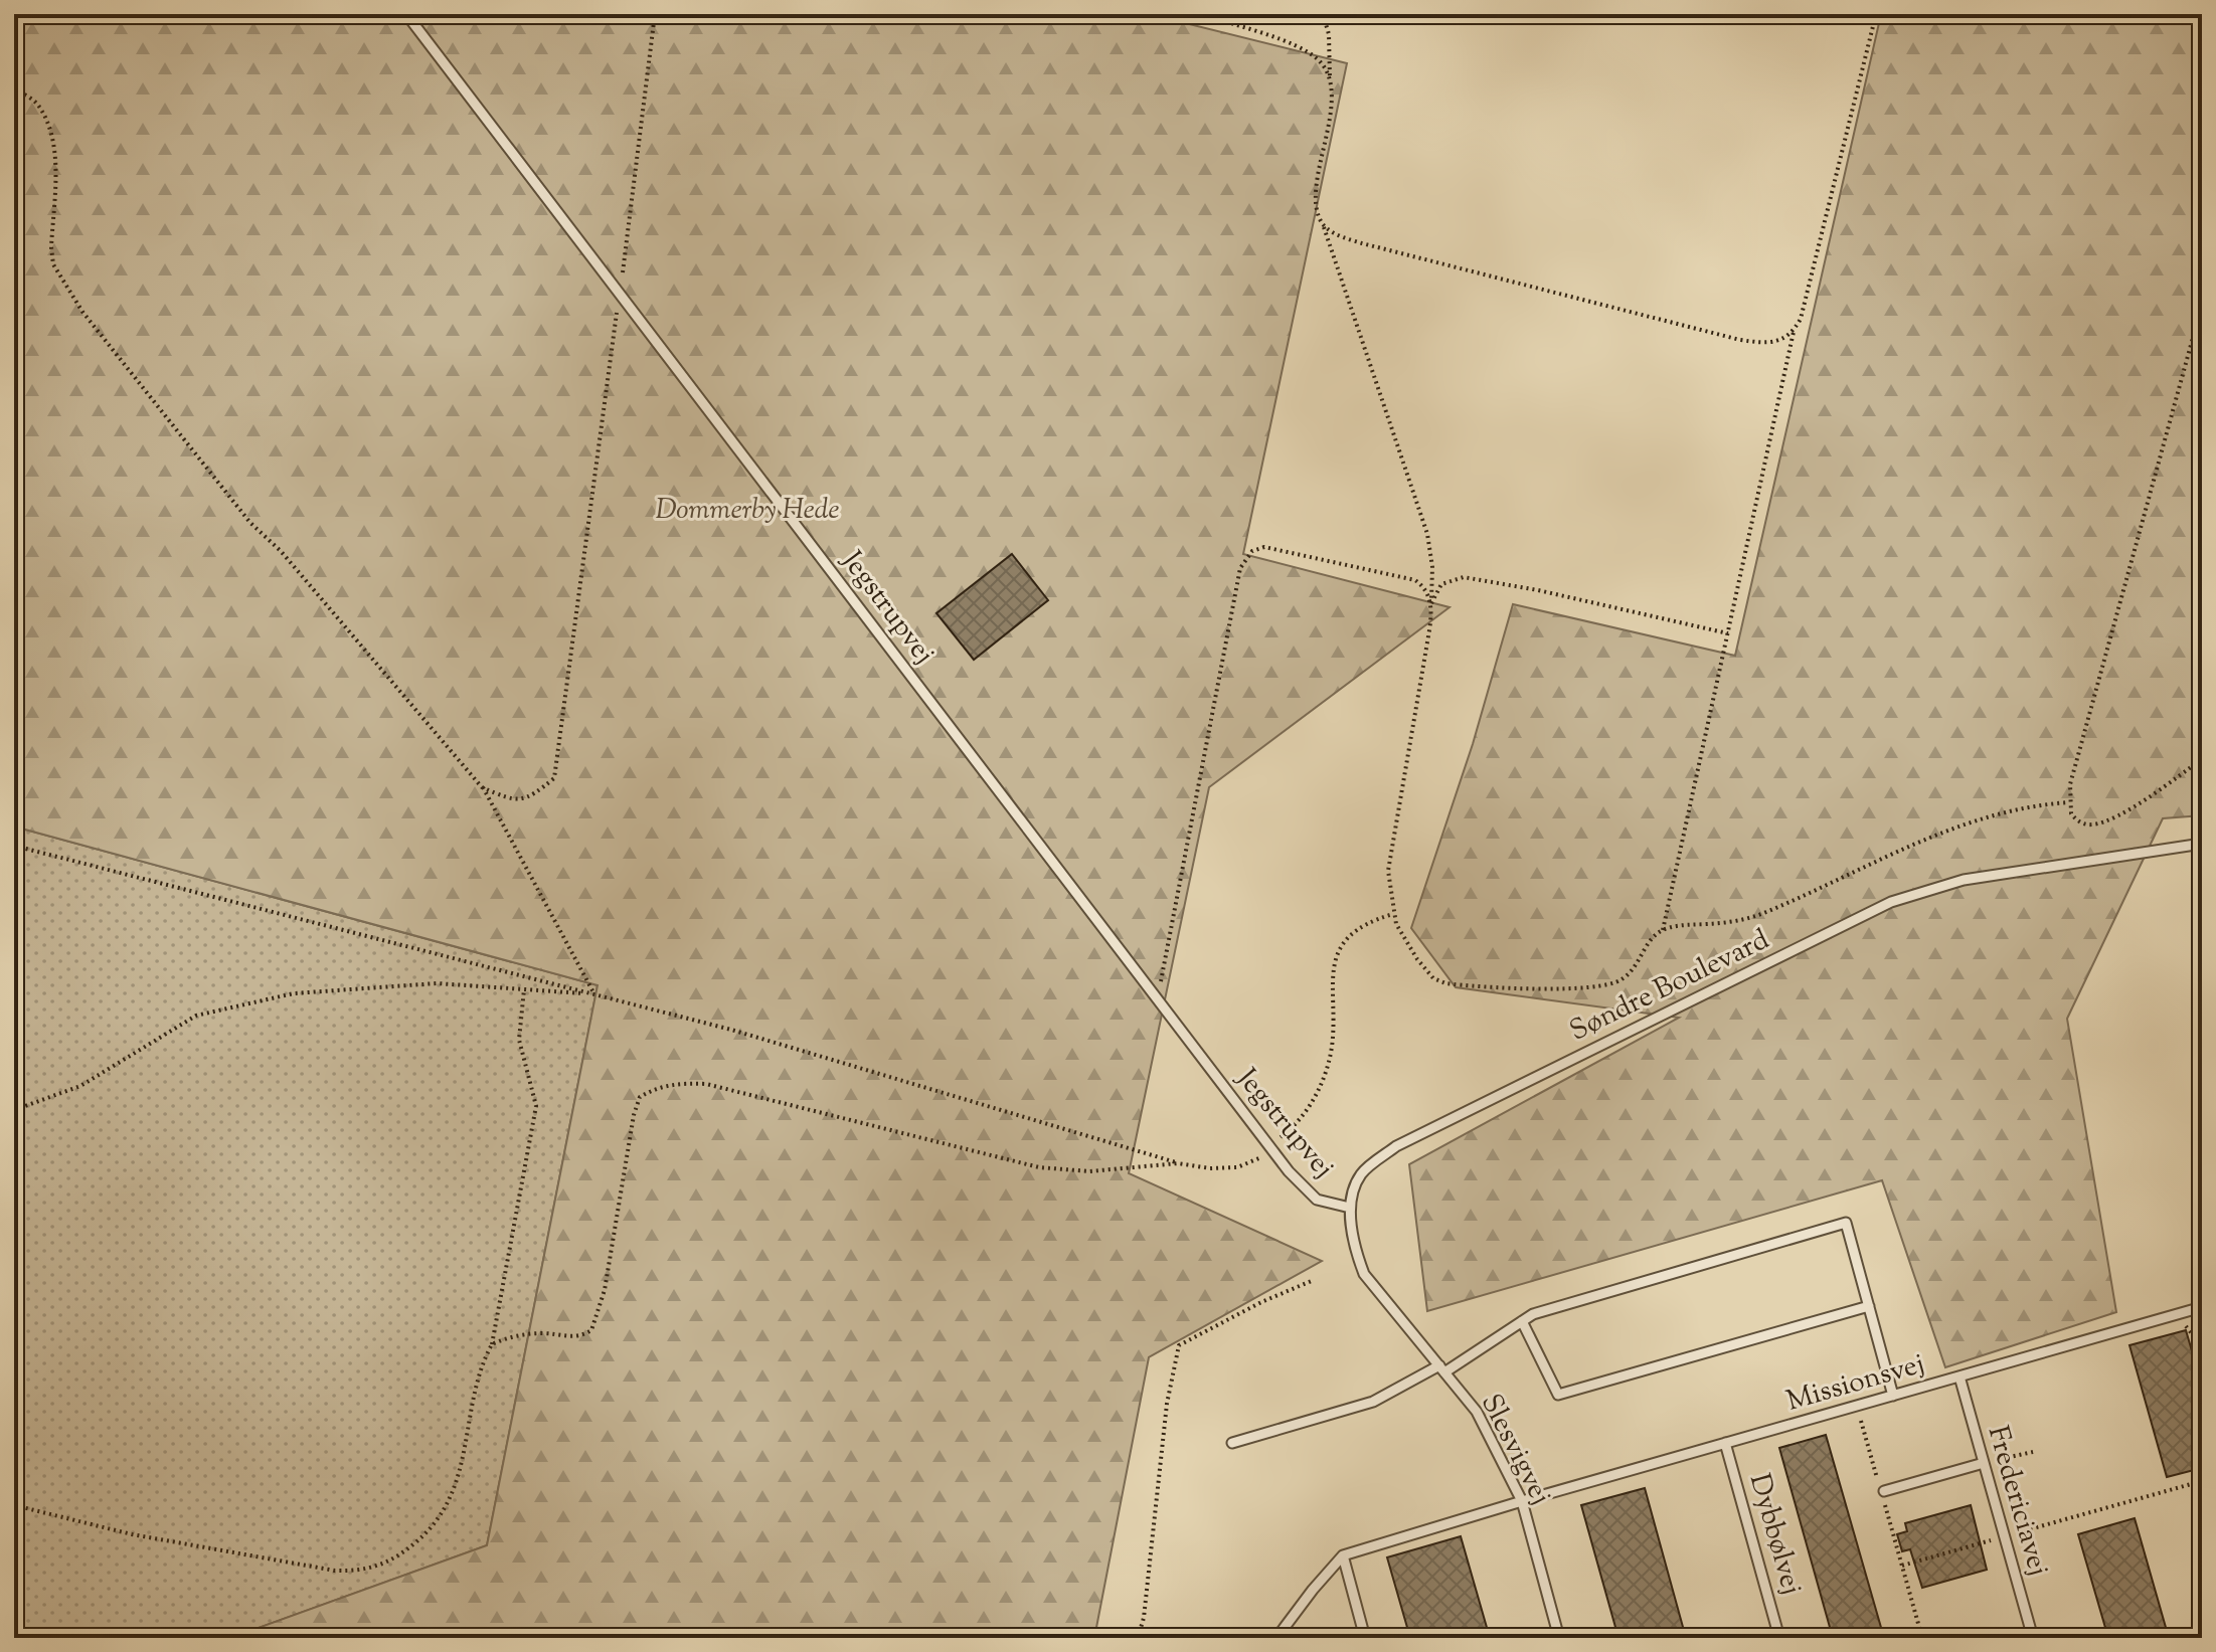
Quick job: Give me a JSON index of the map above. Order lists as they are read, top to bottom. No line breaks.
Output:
{"streets":{"lane":["Jegstrupvej","Søndre Boulevard","Missionsvej","Slesvigvej","Fredericiavej","Dybbølvej"]},"crossings":[["Jegstrupvej","Søndre Boulevard"],["Søndre Boulevard","Slesvigvej"],["Missionsvej","Slesvigvej"],["Missionsvej","Fredericiavej"],["Missionsvej","Dybbølvej"]],"parks":["Dommerby Hede"]}
